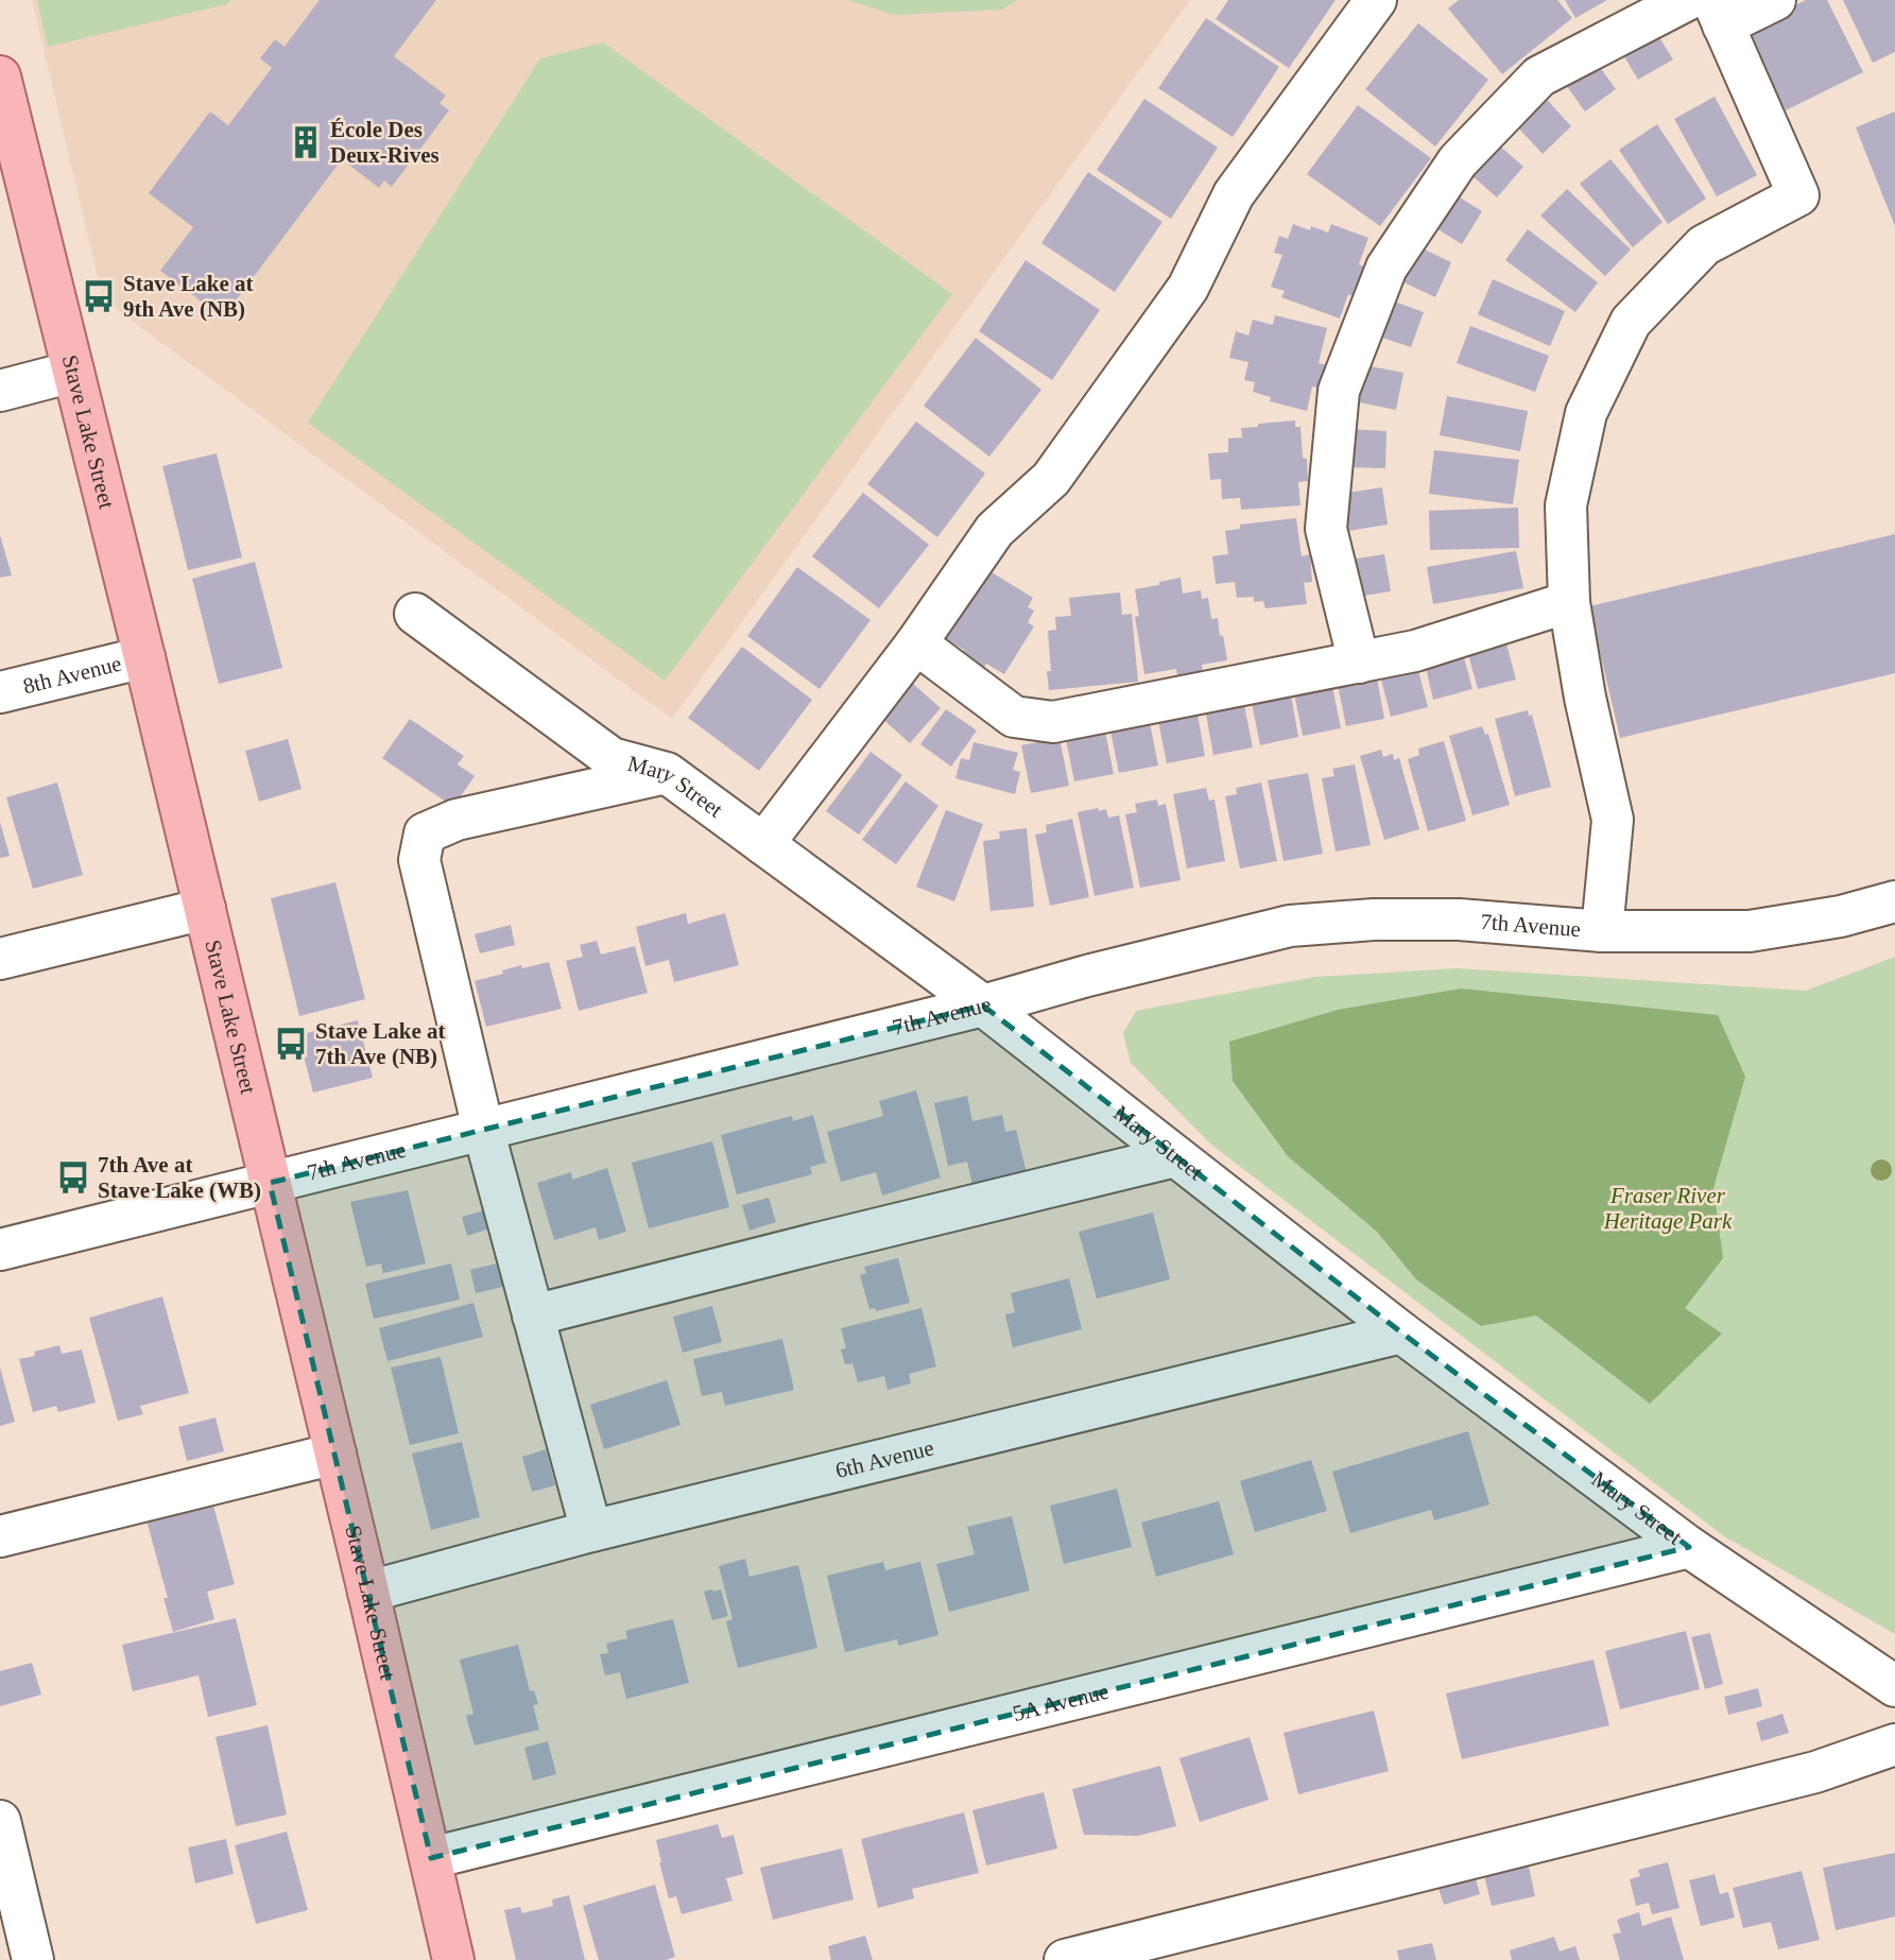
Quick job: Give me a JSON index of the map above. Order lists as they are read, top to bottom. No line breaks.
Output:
{"streets":{"main road":["Stave Lake Street"],"street":["8th Avenue","Mary Street","7th Avenue","6th Avenue","5A Avenue"]},"crossings":[["Stave Lake Street","8th Avenue"],["Stave Lake Street","7th Avenue"],["Stave Lake Street","6th Avenue"],["Stave Lake Street","5A Avenue"],["Mary Street","7th Avenue"],["Mary Street","6th Avenue"],["Mary Street","5A Avenue"]],"parks":["Fraser River Heritage Park"],"places":{"building":["École Des Deux-Rives"],"bus stop":["Stave Lake at 9th Ave (NB)","Stave Lake at 7th Ave (NB)","7th Ave at Stave Lake (WB)"]}}
